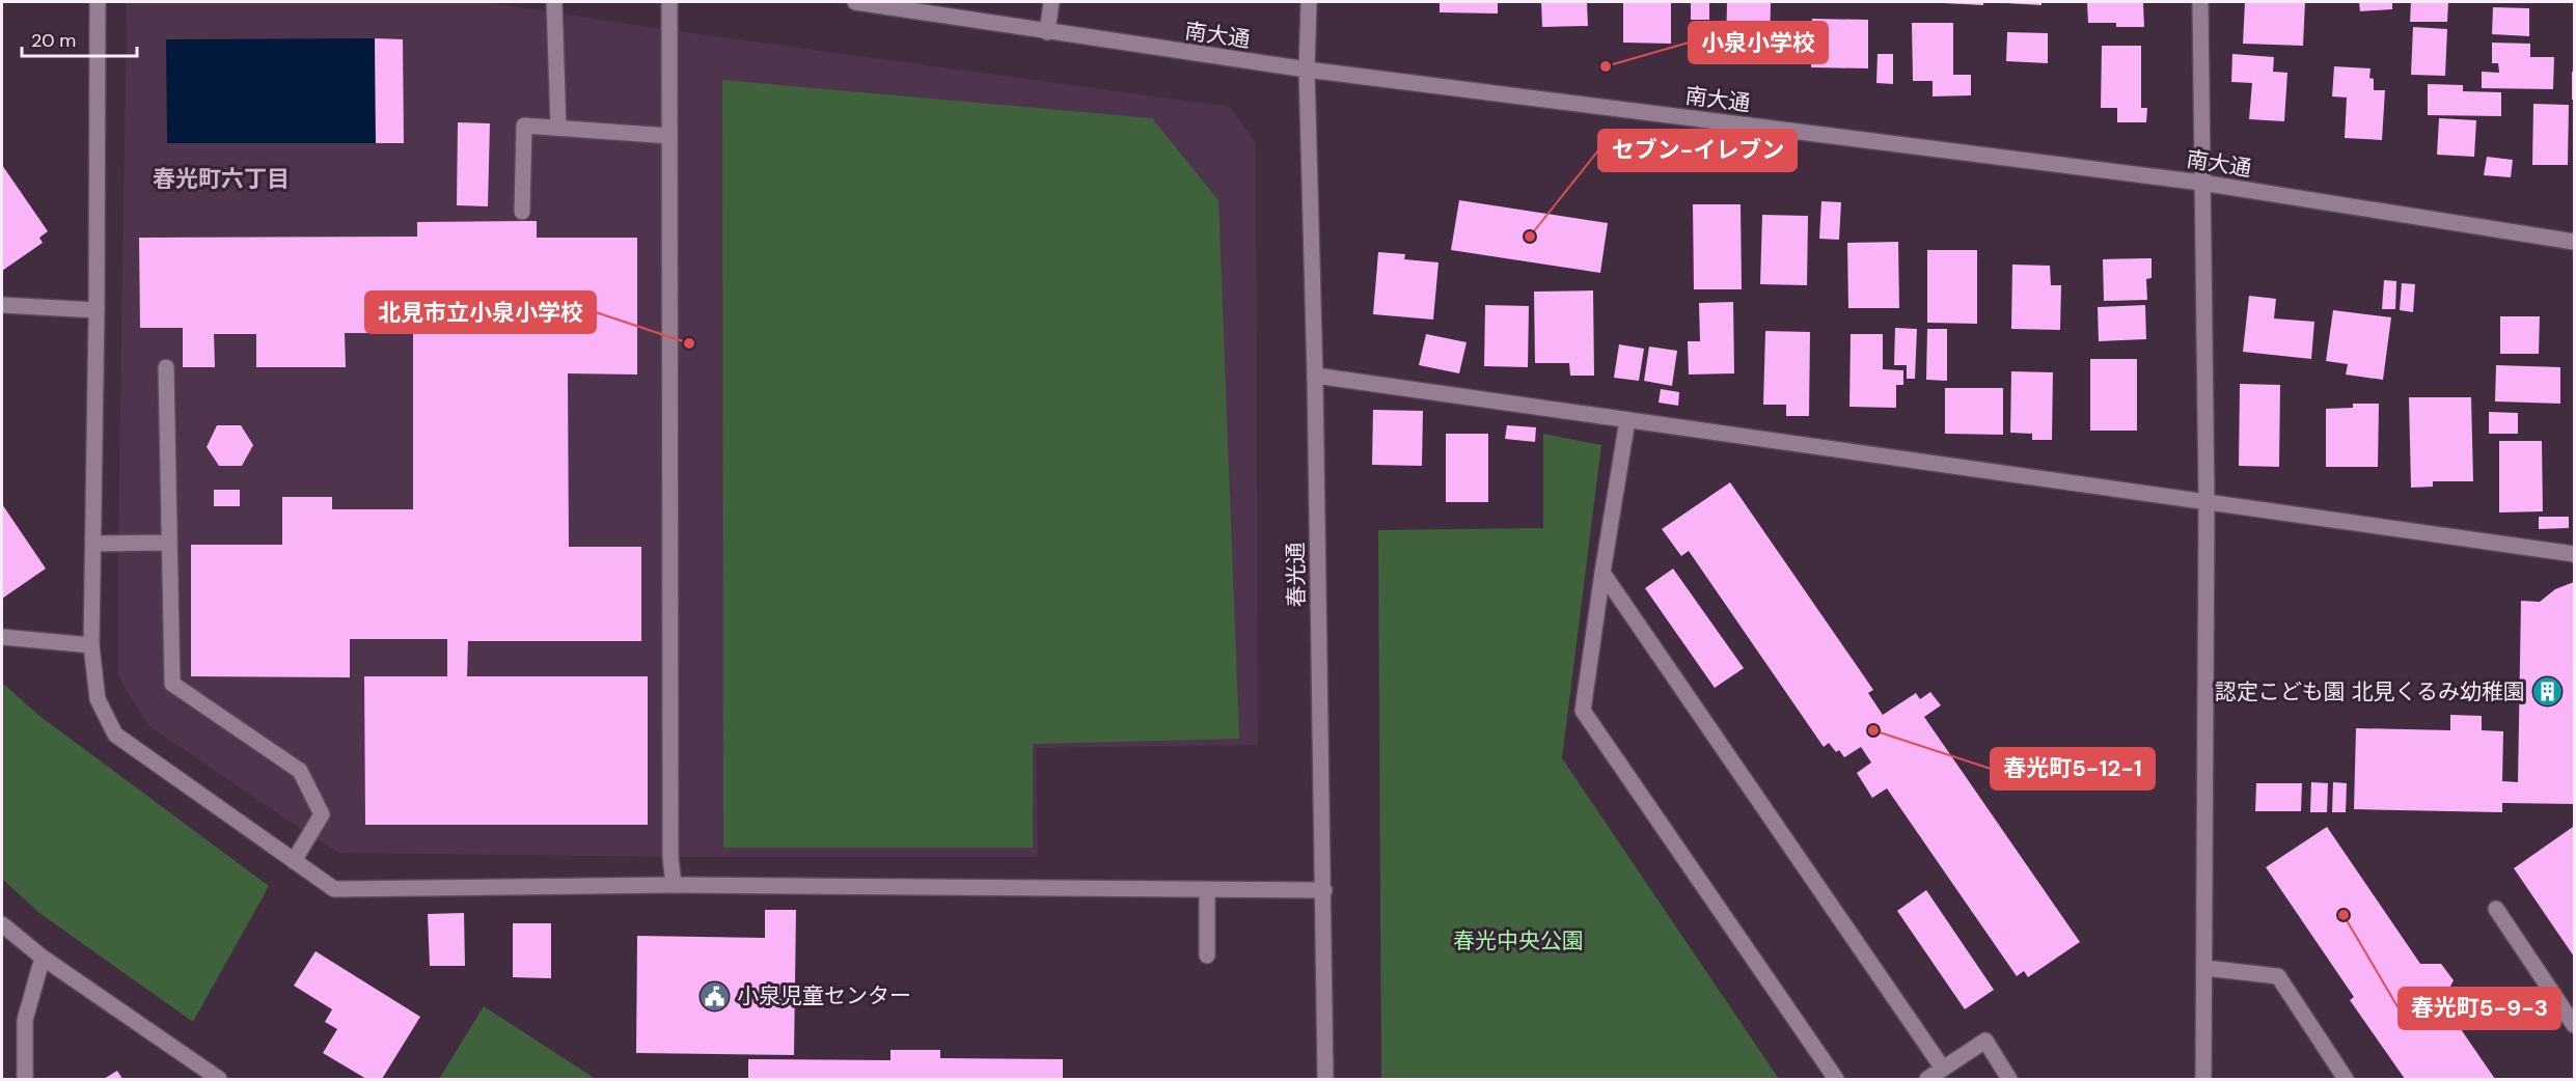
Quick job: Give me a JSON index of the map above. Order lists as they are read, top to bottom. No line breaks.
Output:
{"streets":{"street":["南大通","春光通"]},"crossings":[["南大通","春光通"]],"districts":["春光町六丁目"],"parks":["春光中央公園"],"places":{"other":["小泉小学校","セブン-イレブン","北見市立小泉小学校","春光町5-12-1","春光町5-9-3"],"building":["認定こども園 北見くるみ幼稚園"],"public building":["小泉児童センター"]},"scale_bar":"20 m"}
